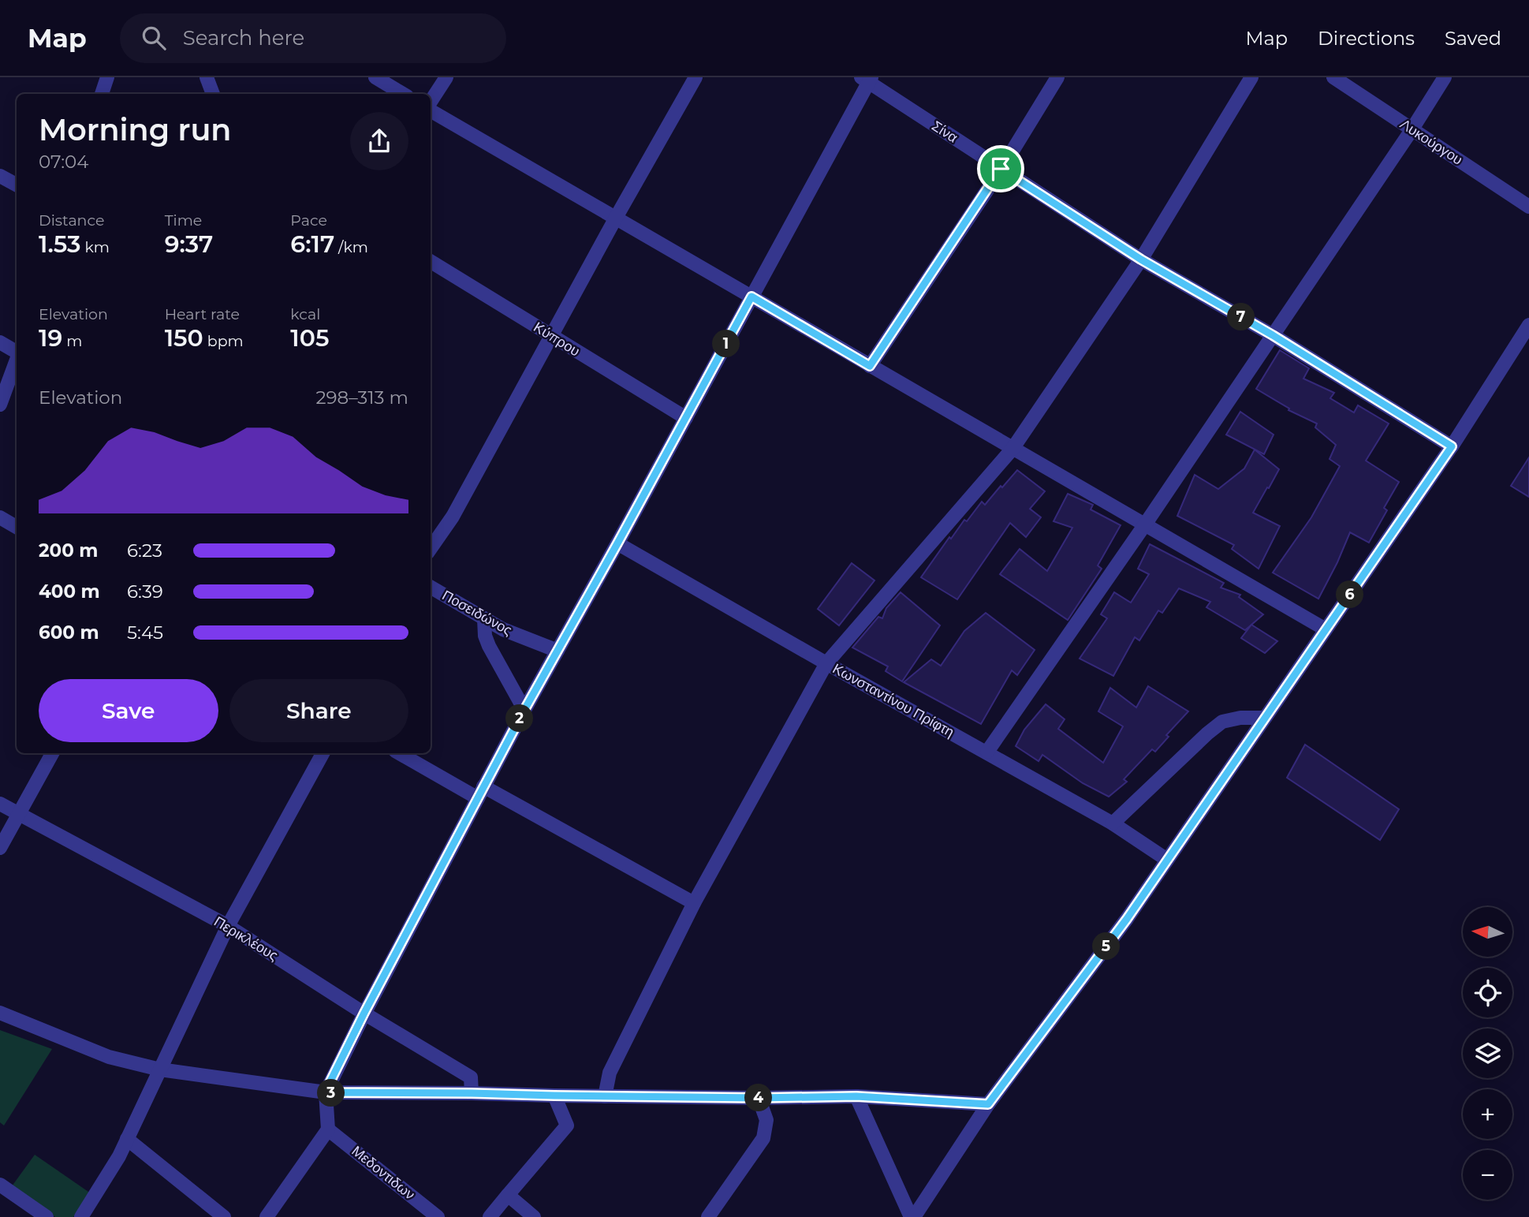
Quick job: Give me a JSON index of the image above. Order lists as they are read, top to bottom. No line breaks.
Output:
{"streets":{"street":["Σίνα","Λυκούργου","Κύπρου","Ποσειδώνος","Κωνσταντίνου Πρίφτη","Περικλέους","Μεδοντιδων"]},"north":"left","page":{"header":"Map","search":"Search here","nav":["Map","Directions","Saved"],"heading":["Morning run","07:04"],"stats":[["Distance","1.53 km"],["Time","9:37"],["Pace","6:17 /km"],["Elevation","19 m"],["Heart rate","150 bpm"],["kcal","105"]],"pins":["7","1","6","2","5","3","4"],"chart":["Elevation","298–313 m"],"list":[{"name":"200 m","note":"6:23"},{"name":"400 m","note":"6:39"},{"name":"600 m","note":"5:45"}],"buttons":["Save","Share"],"map_buttons":["+","−"]}}
